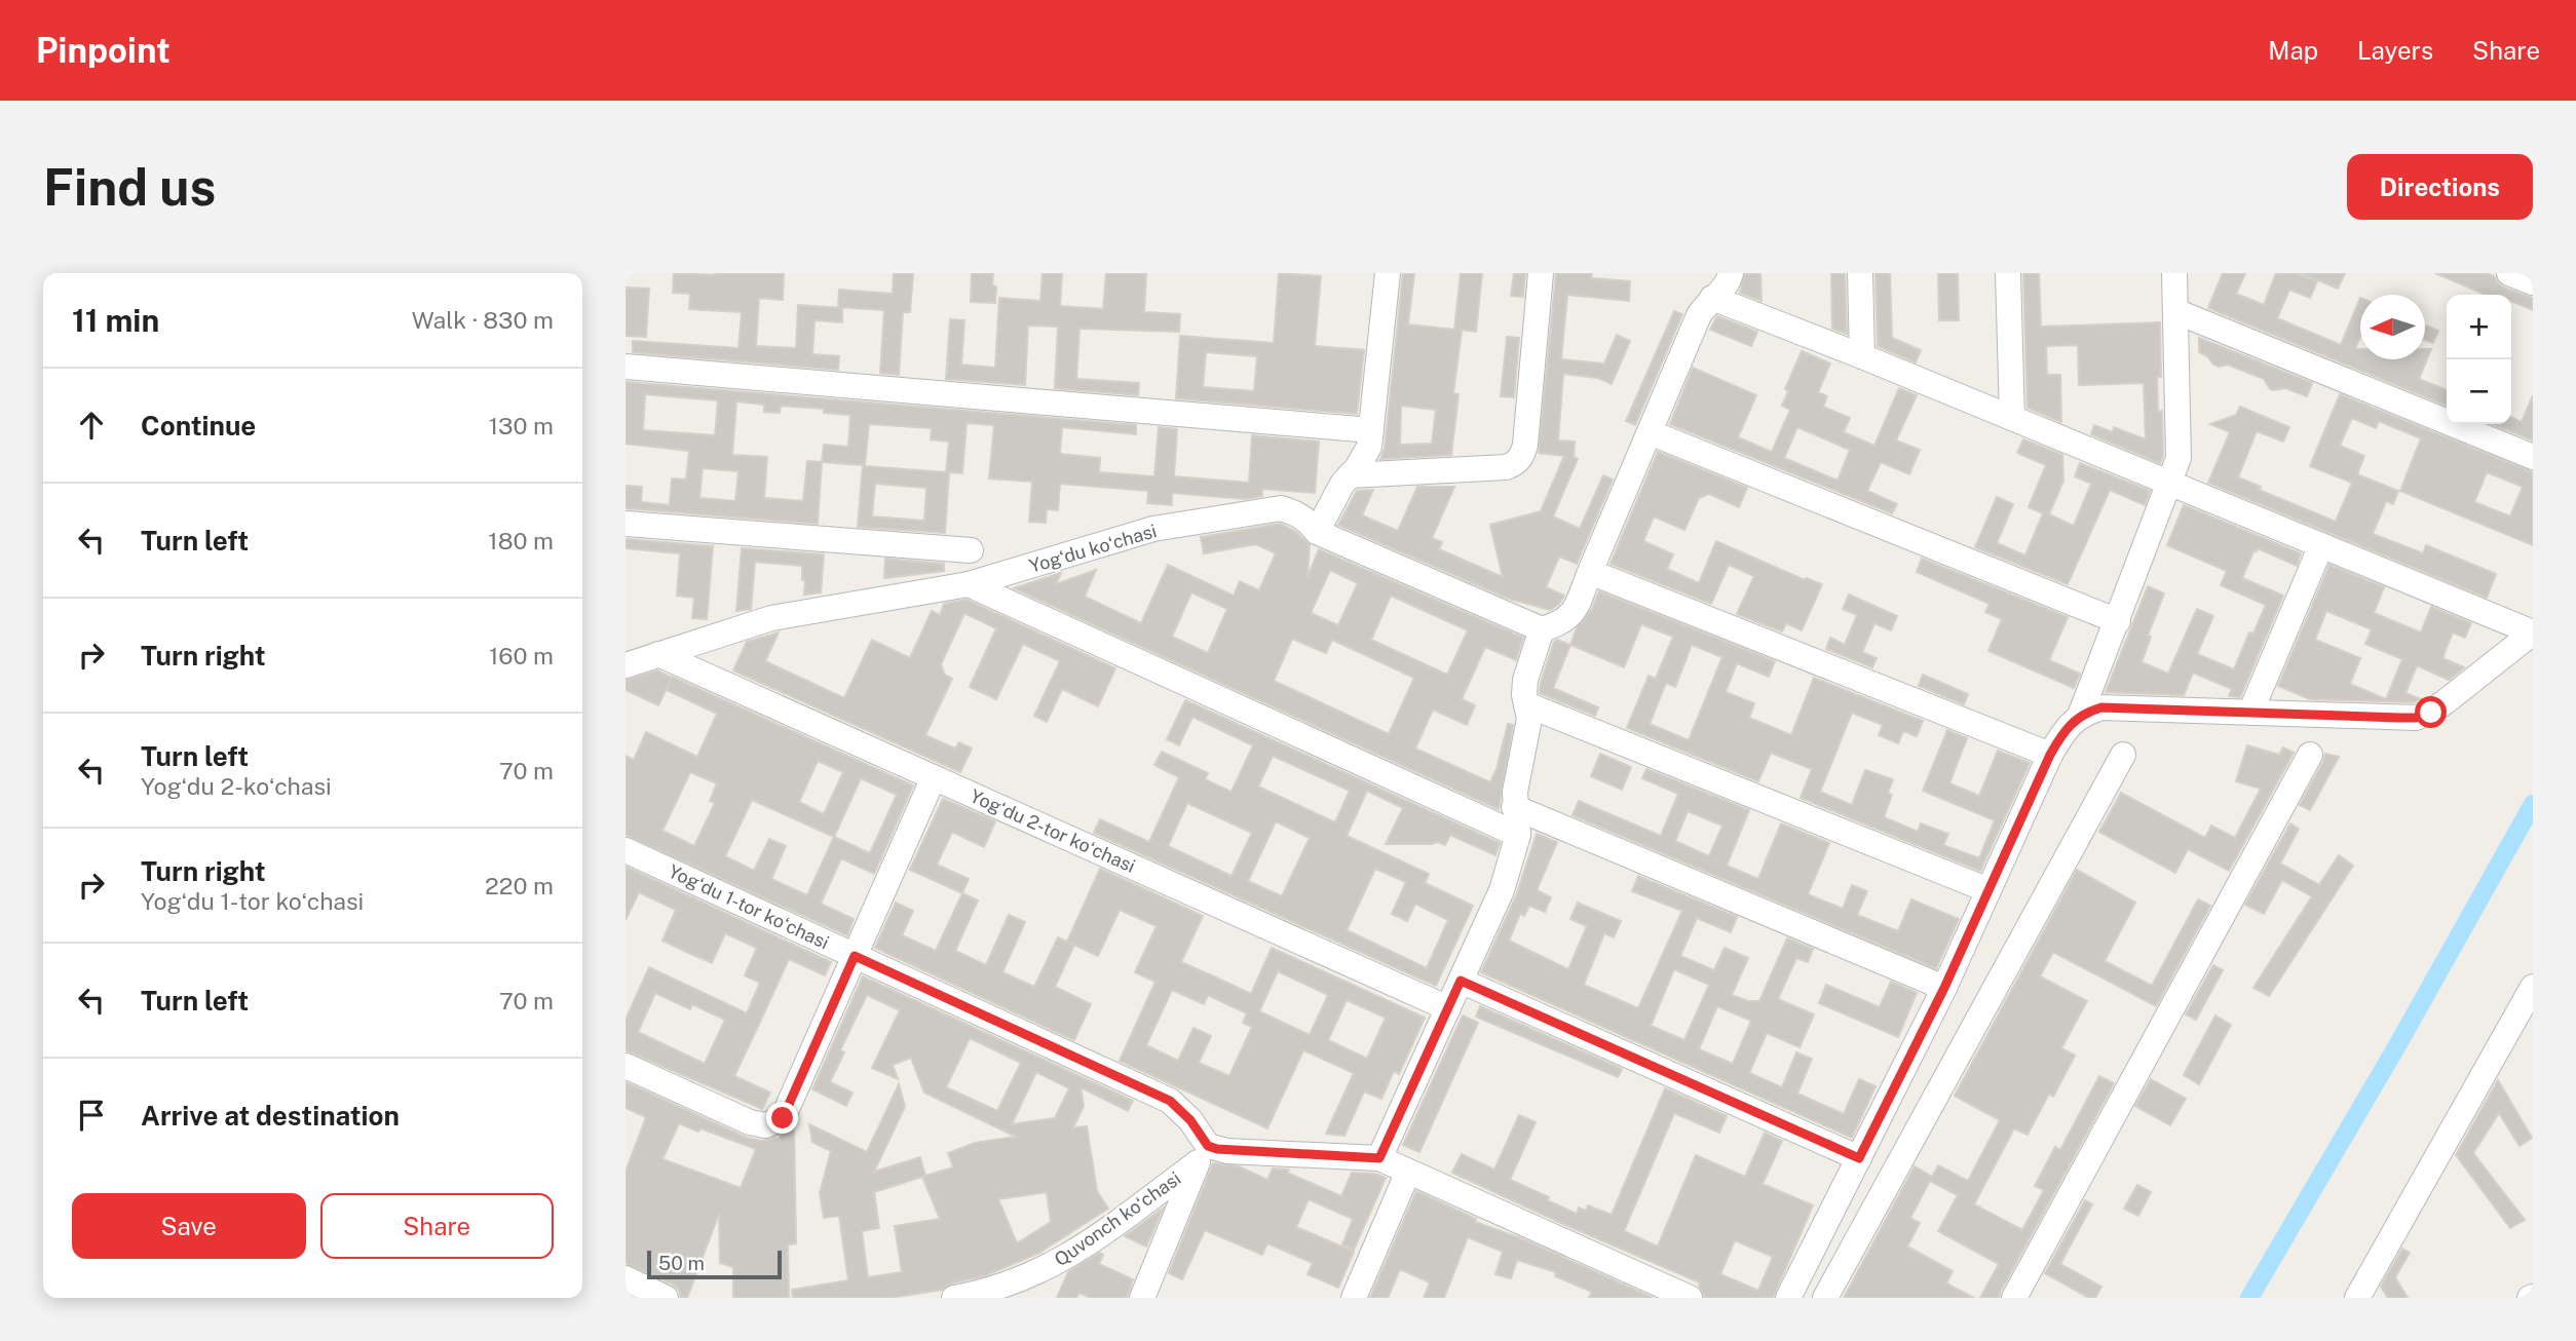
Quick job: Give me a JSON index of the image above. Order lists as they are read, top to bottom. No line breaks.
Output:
{"streets":{"street":["Yogʻdu koʻchasi","Yogʻdu 2-tor koʻchasi","Yogʻdu 1-tor koʻchasi","Quvonch koʻchasi"]},"crossings":[["Yogʻdu koʻchasi","Yogʻdu 2-tor koʻchasi"],["Yogʻdu 1-tor koʻchasi","Quvonch koʻchasi"]],"scale_bar":"50 m","north":"left","page":{"header":"Pinpoint","nav":["Map","Layers","Share"],"buttons":["Directions",["Save","Share"]],"title":"Find us","heading":["11 min","Walk · 830 m"],"map_buttons":["+","−"],"list":[["Continue","130 m"],["Turn left","180 m"],["Turn right","160 m"],["Turn left","Yogʻdu 2-koʻchasi","70 m"],["Turn right","Yogʻdu 1-tor koʻchasi","220 m"],["Turn left","70 m"],"Arrive at destination"],"scale":"50 m"}}
